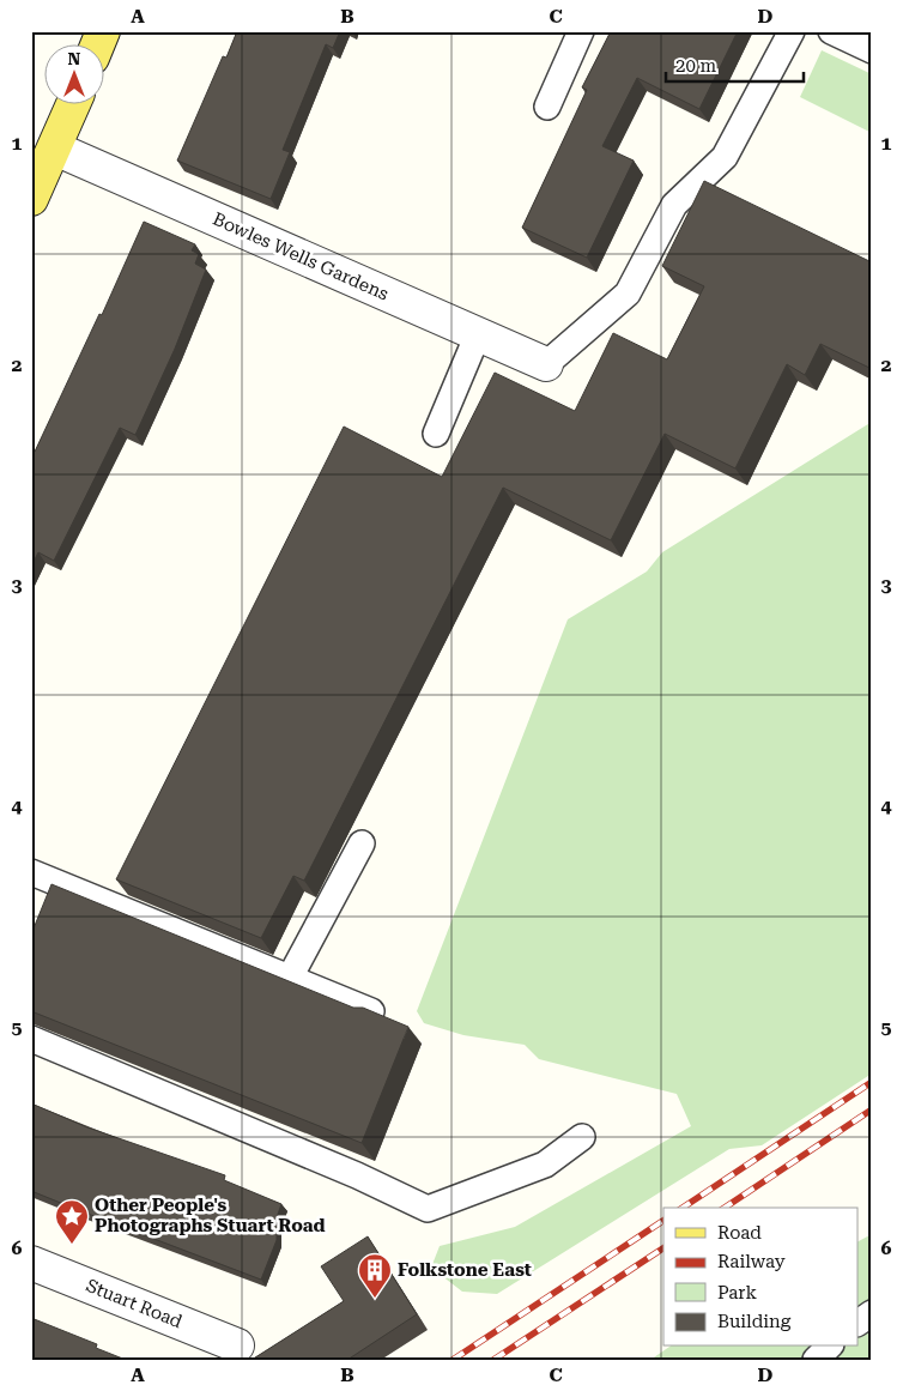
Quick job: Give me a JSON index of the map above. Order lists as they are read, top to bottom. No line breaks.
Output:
{"streets":{"street":["Bowles Wells Gardens","Stuart Road"]},"places":{"place":["Other People's Photographs Stuart Road"],"building":["Folkstone East"]},"legend":["Road","Railway","Park","Building"],"scale_bar":"20 m","north":"top","grid":{"columns":["A","B","C","D"],"rows":["1","2","3","4","5","6"]}}
